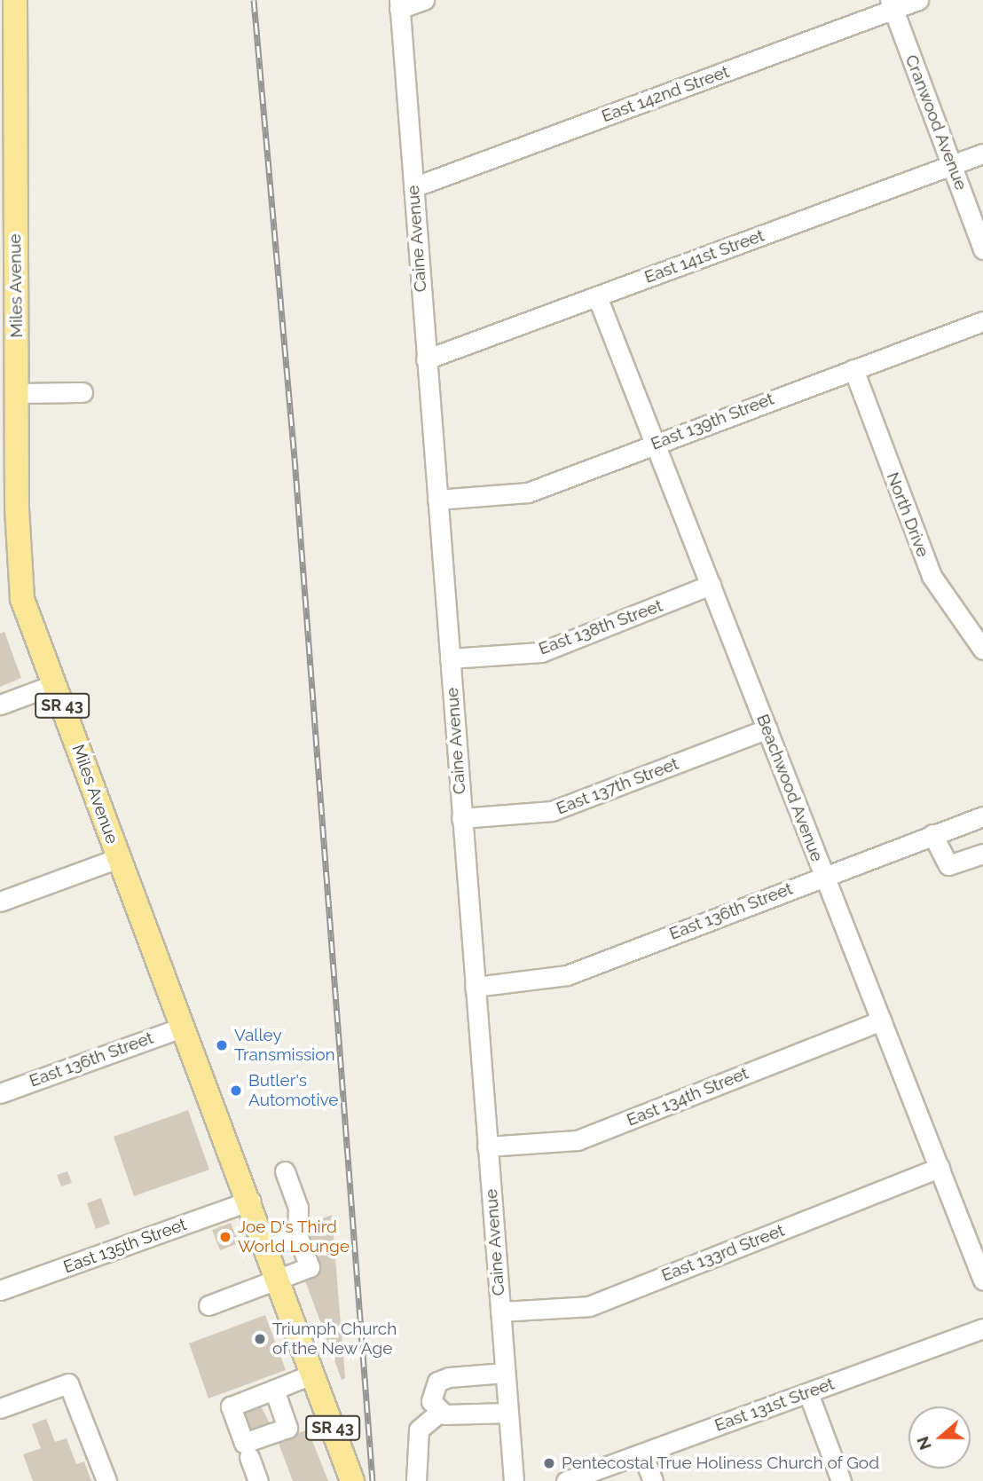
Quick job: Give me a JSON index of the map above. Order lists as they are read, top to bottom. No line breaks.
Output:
{"streets":{"main road":["Miles Avenue","SR 43"],"street":["East 142nd Street","Cranwood Avenue","Caine Avenue","East 141st Street","East 139th Street","North Drive","East 138th Street","East 137th Street","Beachwood Avenue","East 136th Street","East 134th Street","East 135th Street","East 133rd Street","East 131st Street"]},"crossings":[["East 142nd Street","Cranwood Avenue"],["East 142nd Street","Caine Avenue"],["Cranwood Avenue","East 141st Street"],["Caine Avenue","East 141st Street"],["Caine Avenue","East 139th Street"],["Caine Avenue","East 138th Street"],["Caine Avenue","East 137th Street"],["Caine Avenue","East 136th Street"],["Caine Avenue","East 134th Street"],["Caine Avenue","East 133rd Street"],["East 141st Street","Beachwood Avenue"],["Miles Avenue","East 136th Street"],["Miles Avenue","East 135th Street"],["East 139th Street","North Drive"],["East 139th Street","Beachwood Avenue"],["East 138th Street","Beachwood Avenue"],["East 137th Street","Beachwood Avenue"],["Beachwood Avenue","East 136th Street"],["Beachwood Avenue","East 134th Street"],["Beachwood Avenue","East 133rd Street"]],"places":["Valley Transmission","Butler's Automotive","Joe D's Third World Lounge","Triumph Church of the New Age","Pentecostal True Holiness Church of God"],"north":"left"}
